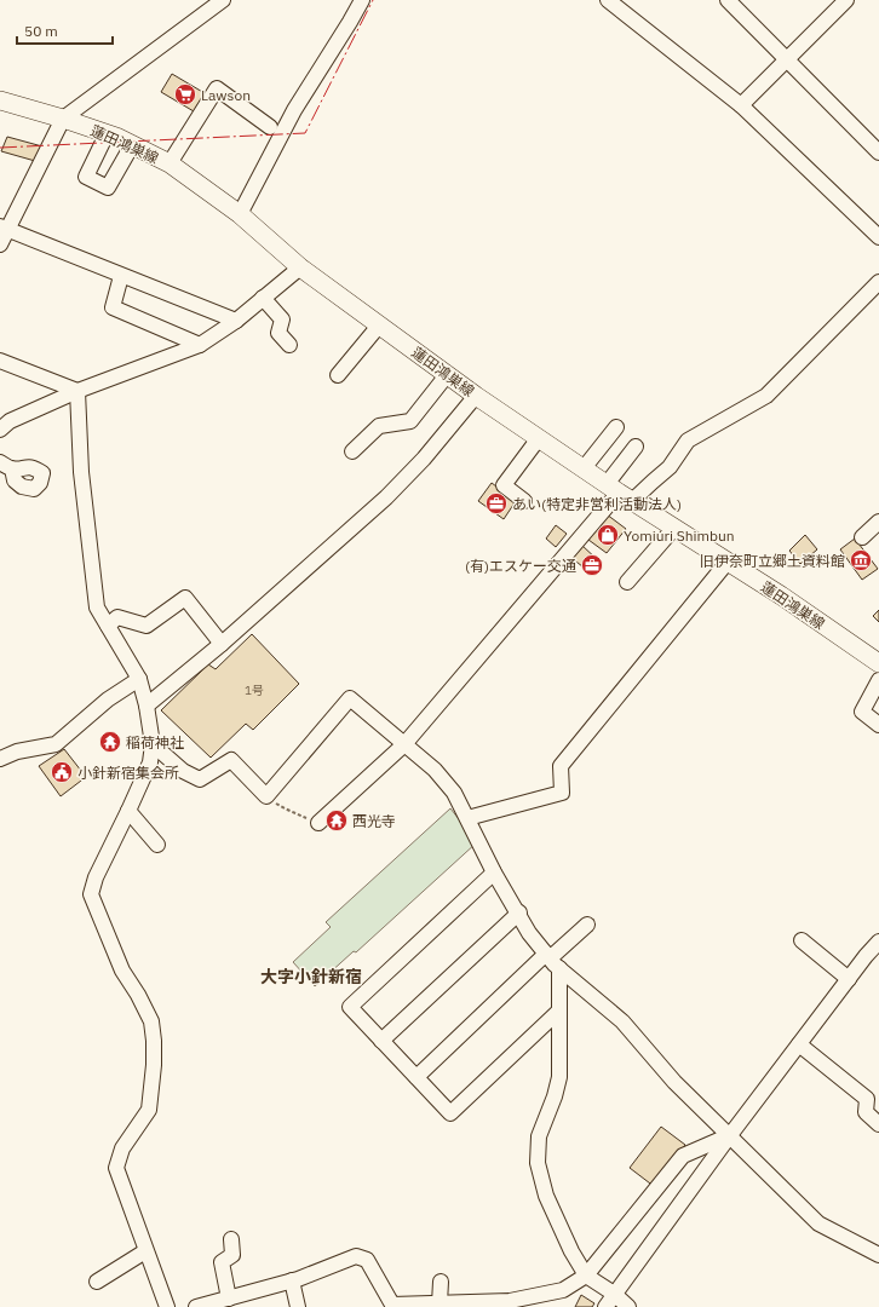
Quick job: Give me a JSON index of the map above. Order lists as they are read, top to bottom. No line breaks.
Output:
{"streets":{"main road":["蓮田鴻巣線"]},"districts":["大字小針新宿"],"places":{"supermarket":["Lawson"],"office":["あい(特定非営利活動法人)","(有)エスケー交通"],"shop":["Yomiuri Shimbun"],"museum":["旧伊奈町立郷土資料館"],"temple":["稲荷神社","西光寺"],"public building":["小針新宿集会所"]},"house_numbers":["1号"],"scale_bar":"50 m"}
